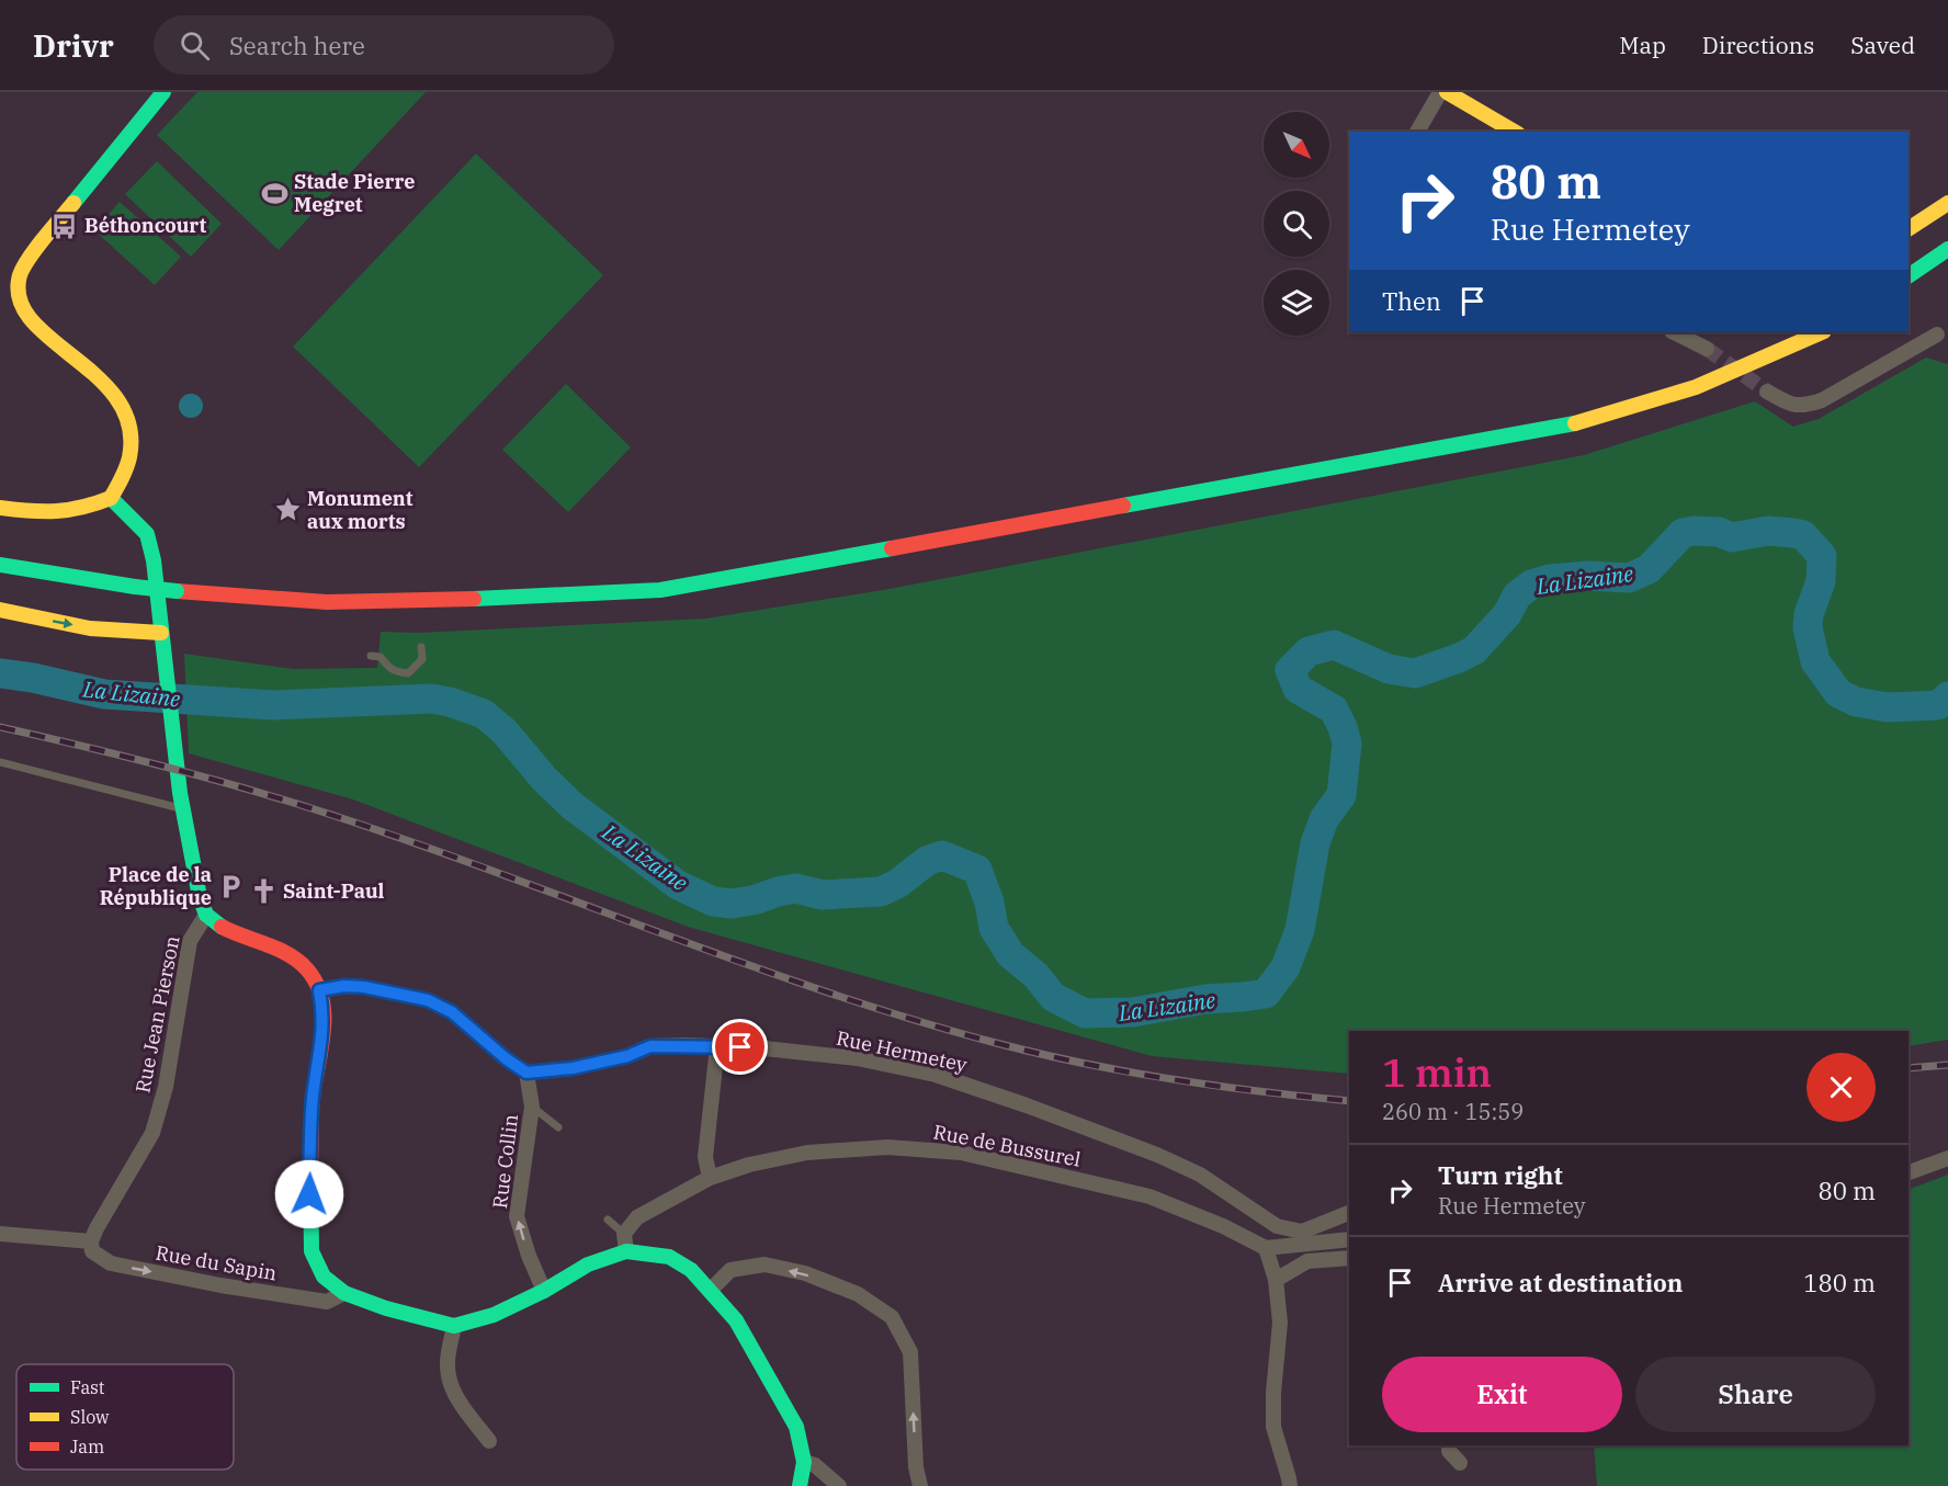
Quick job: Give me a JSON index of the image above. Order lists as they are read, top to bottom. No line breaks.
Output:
{"streets":{"street":["Rue Jean Pierson","Rue Hermetey","Rue de Bussurel","Rue Collin","Rue du Sapin"]},"crossings":[["Rue Jean Pierson","Rue du Sapin"],["Rue Hermetey","Rue Collin"]],"one_way":["Rue Collin","Rue du Sapin"],"water":["La Lizaine"],"places":{"sports":["Stade Pierre Megret"],"bus stop":["Béthoncourt"],"place":["Monument aux morts"],"parking":["Place de la République"],"church":["Saint-Paul"]},"legend":["Fast","Slow","Jam"],"north":"bottom right","page":{"header":"Drivr","search":"Search here","nav":["Map","Directions","Saved"],"turn":["80 m","Rue Hermetey"],"then":"Then","heading":["1 min","260 m · 15:59"],"list":[{"name":"Turn right","note":"Rue Hermetey","value":"80 m"},{"name":"Arrive at destination","value":"180 m"}],"buttons":["Exit","Share"]}}
